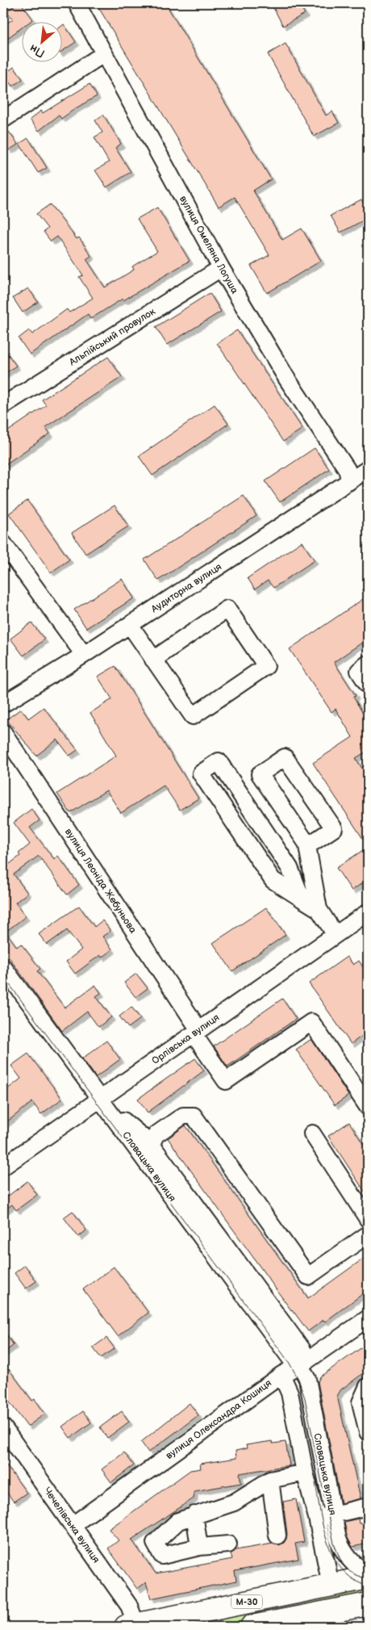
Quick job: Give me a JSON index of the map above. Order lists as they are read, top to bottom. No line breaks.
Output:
{"streets":{"highway":["М-30"],"street":["вулиця Омеляна Логуша","Альпійський провулок","Аудиторна вулиця","вулиця Леоніда Жебуньова","Орлівська вулиця","Словацька вулиця","вулиця Олександра Кошиця","Чечелівська вулиця"]},"crossings":[["вулиця Омеляна Логуша","Альпійський провулок"],["вулиця Омеляна Логуша","Аудиторна вулиця"],["вулиця Леоніда Жебуньова","Орлівська вулиця"],["Орлівська вулиця","Словацька вулиця"],["Словацька вулиця","вулиця Олександра Кошиця"],["Словацька вулиця","М-30"],["вулиця Олександра Кошиця","Чечелівська вулиця"],["Чечелівська вулиця","М-30"]],"north":"bottom left"}
